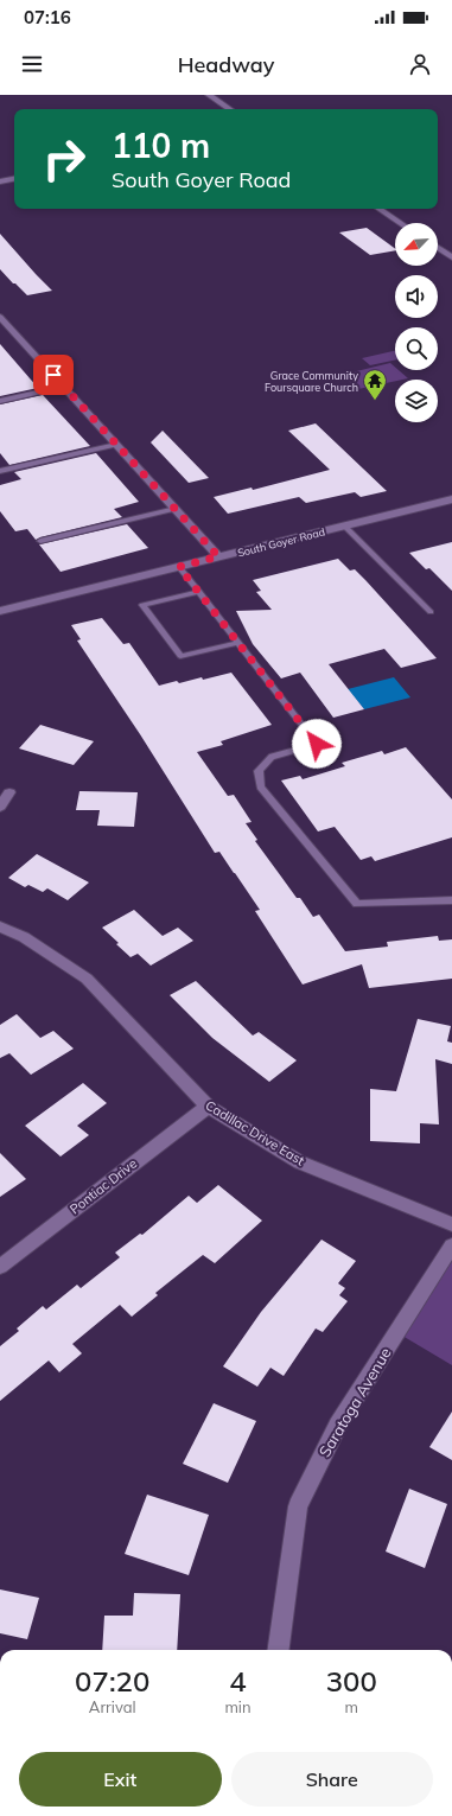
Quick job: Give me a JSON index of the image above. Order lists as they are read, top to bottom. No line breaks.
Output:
{"streets":{"street":["South Goyer Road","Cadillac Drive East","Pontiac Drive","Saratoga Avenue"]},"crossings":[["Cadillac Drive East","Pontiac Drive"]],"places":{"temple":["Grace Community Foursquare Church"]},"north":"bottom left","page":{"status":"07:16","header":"Headway","turn":["110 m","South Goyer Road"],"eta":["07:20","Arrival","4","min","300","m"],"buttons":["Exit","Share"]}}
